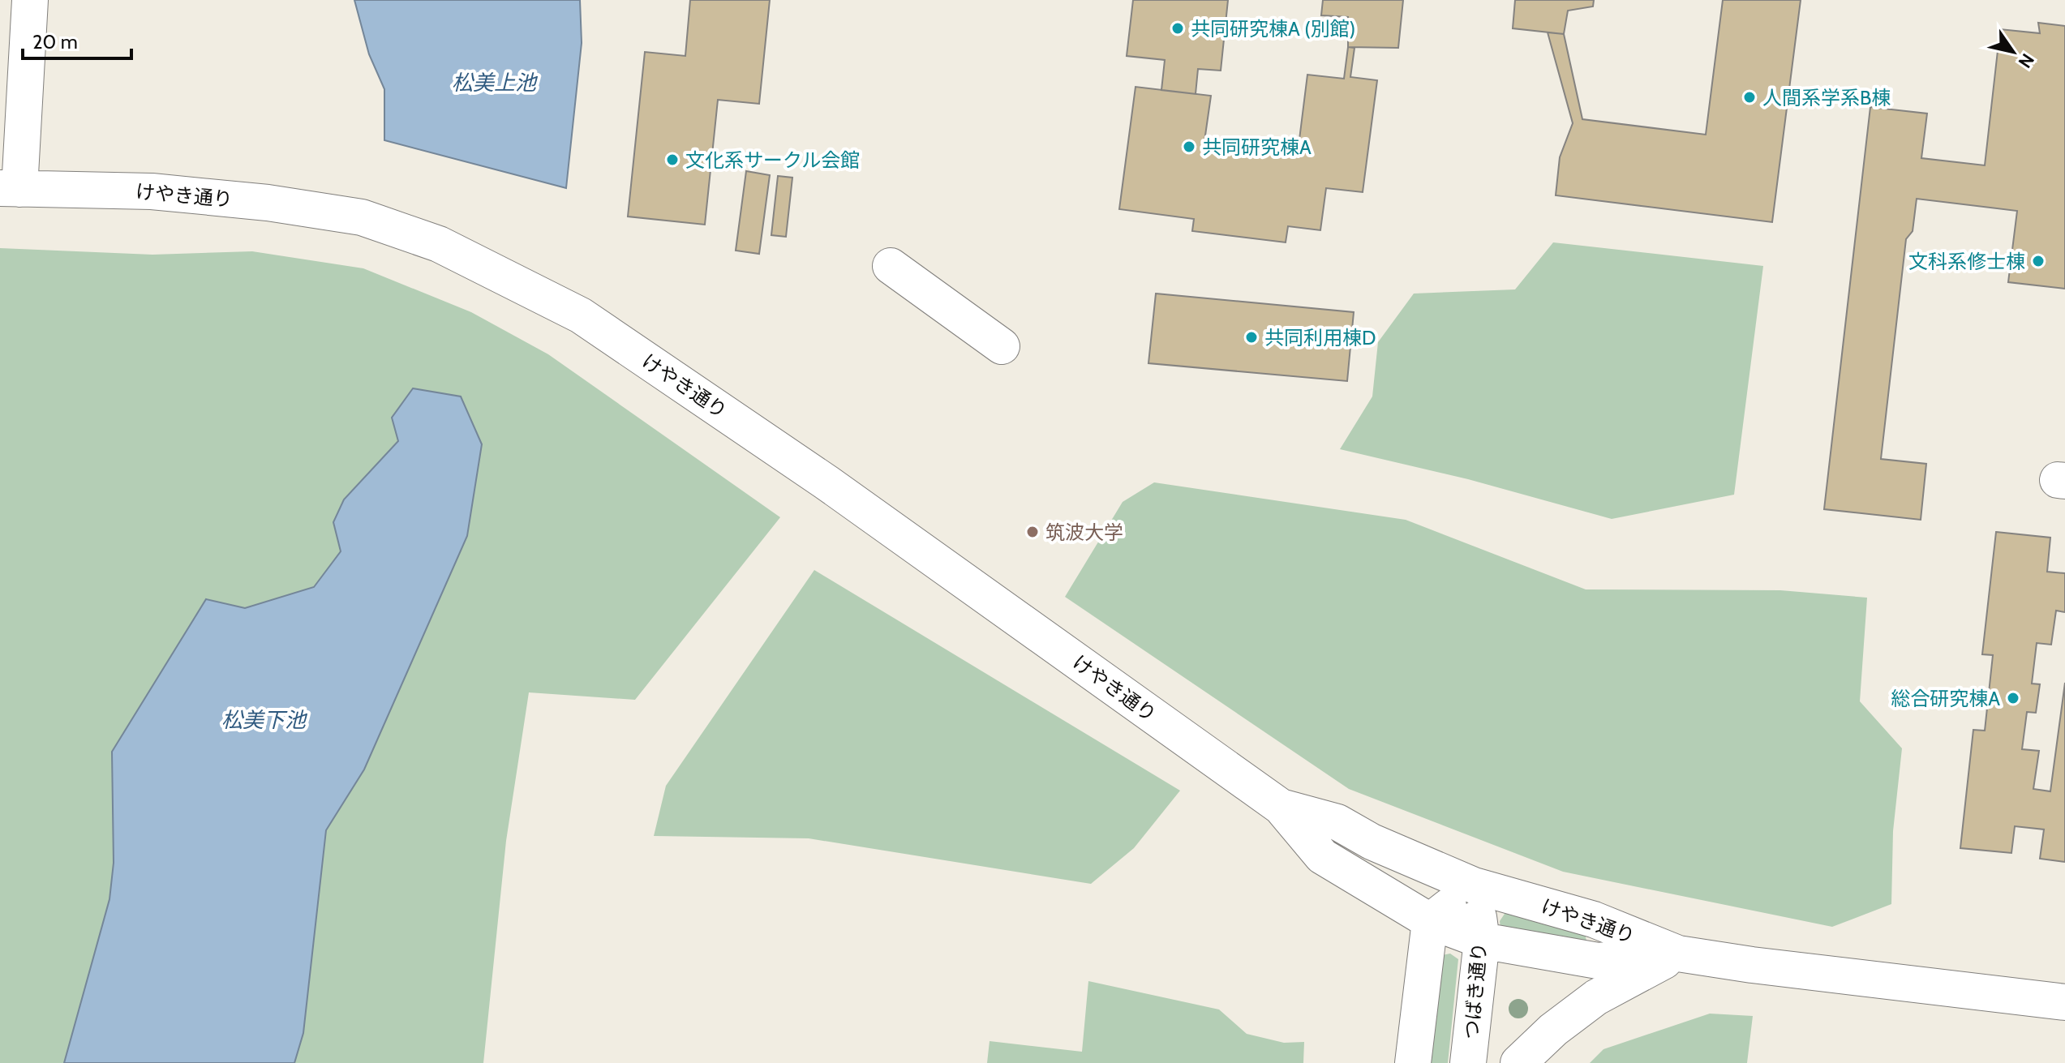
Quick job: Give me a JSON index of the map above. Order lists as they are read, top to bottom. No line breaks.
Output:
{"streets":{"street":["けやき通り","つばき通り"]},"crossings":[["けやき通り","つばき通り"]],"water":["松美上池","松美下池"],"places":["共同研究棟A (別館)","人間系学系B棟","共同研究棟A","文化系サークル会館","文科系修士棟","共同利用棟D","筑波大学","総合研究棟A"],"scale_bar":"20 m","north":"bottom right"}
